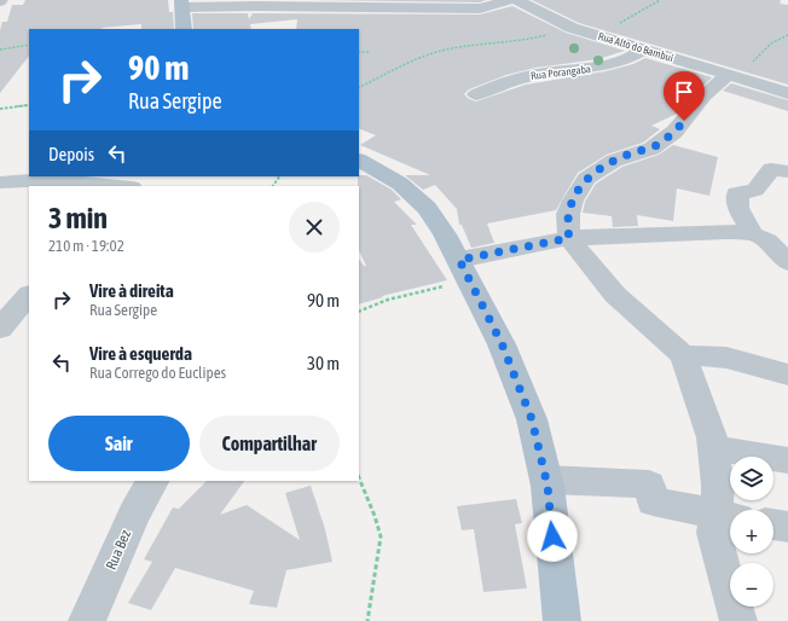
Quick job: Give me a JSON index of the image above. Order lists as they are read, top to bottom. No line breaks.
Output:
{"streets":{"street":["Rua Alto do Bambuí","Rua Porangaba","Rua Bez"]},"crossings":[["Rua Alto do Bambuí","Rua Porangaba"]],"page":{"turn":["90 m","Rua Sergipe"],"then":"Depois","heading":["3 min","210 m · 19:02"],"list":[{"name":"Vire à direita","note":"Rua Sergipe","value":"90 m"},{"name":"Vire à esquerda","note":"Rua Corrego do Euclipes","value":"30 m"}],"buttons":["Sair","Compartilhar"],"map_buttons":["+","−"]}}
